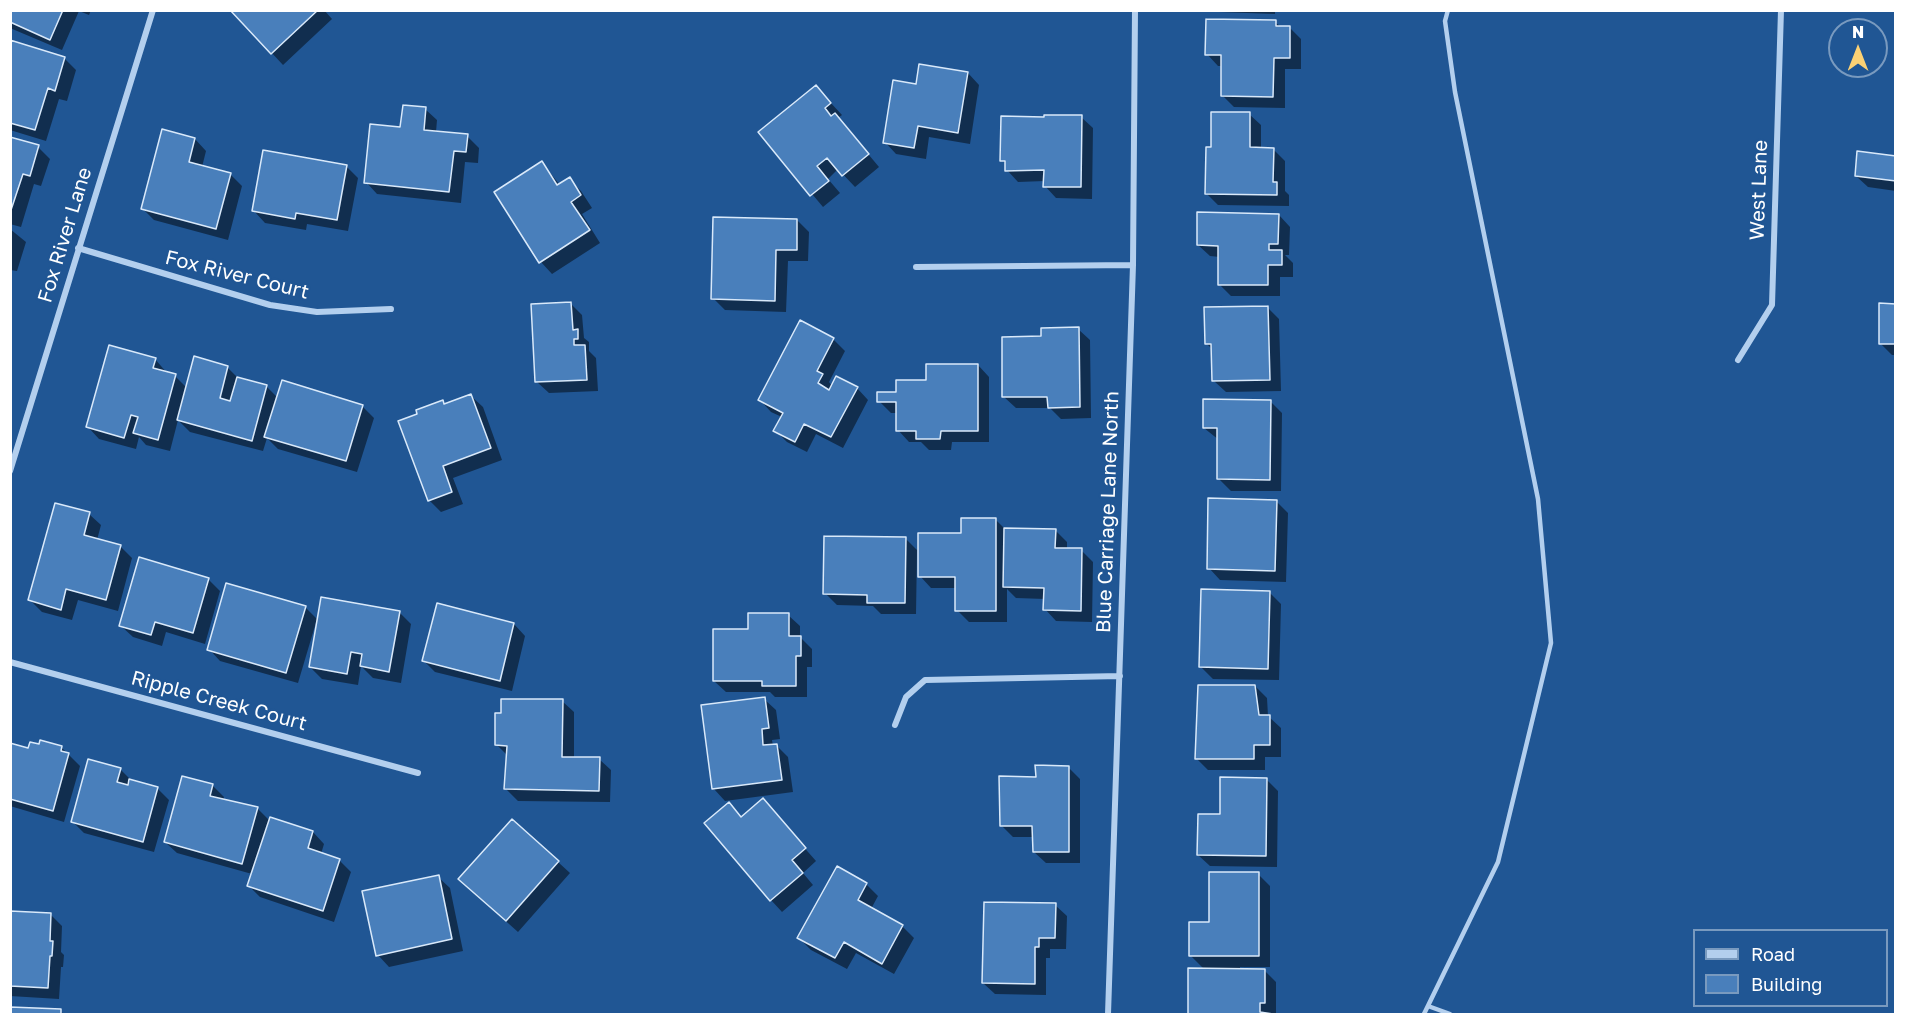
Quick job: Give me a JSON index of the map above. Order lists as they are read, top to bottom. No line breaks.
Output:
{"streets":{"street":["West Lane","Fox River Lane","Fox River Court","Blue Carriage Lane North","Ripple Creek Court"]},"crossings":[["Fox River Lane","Fox River Court"]],"legend":["Road","Building"],"north":"top"}
